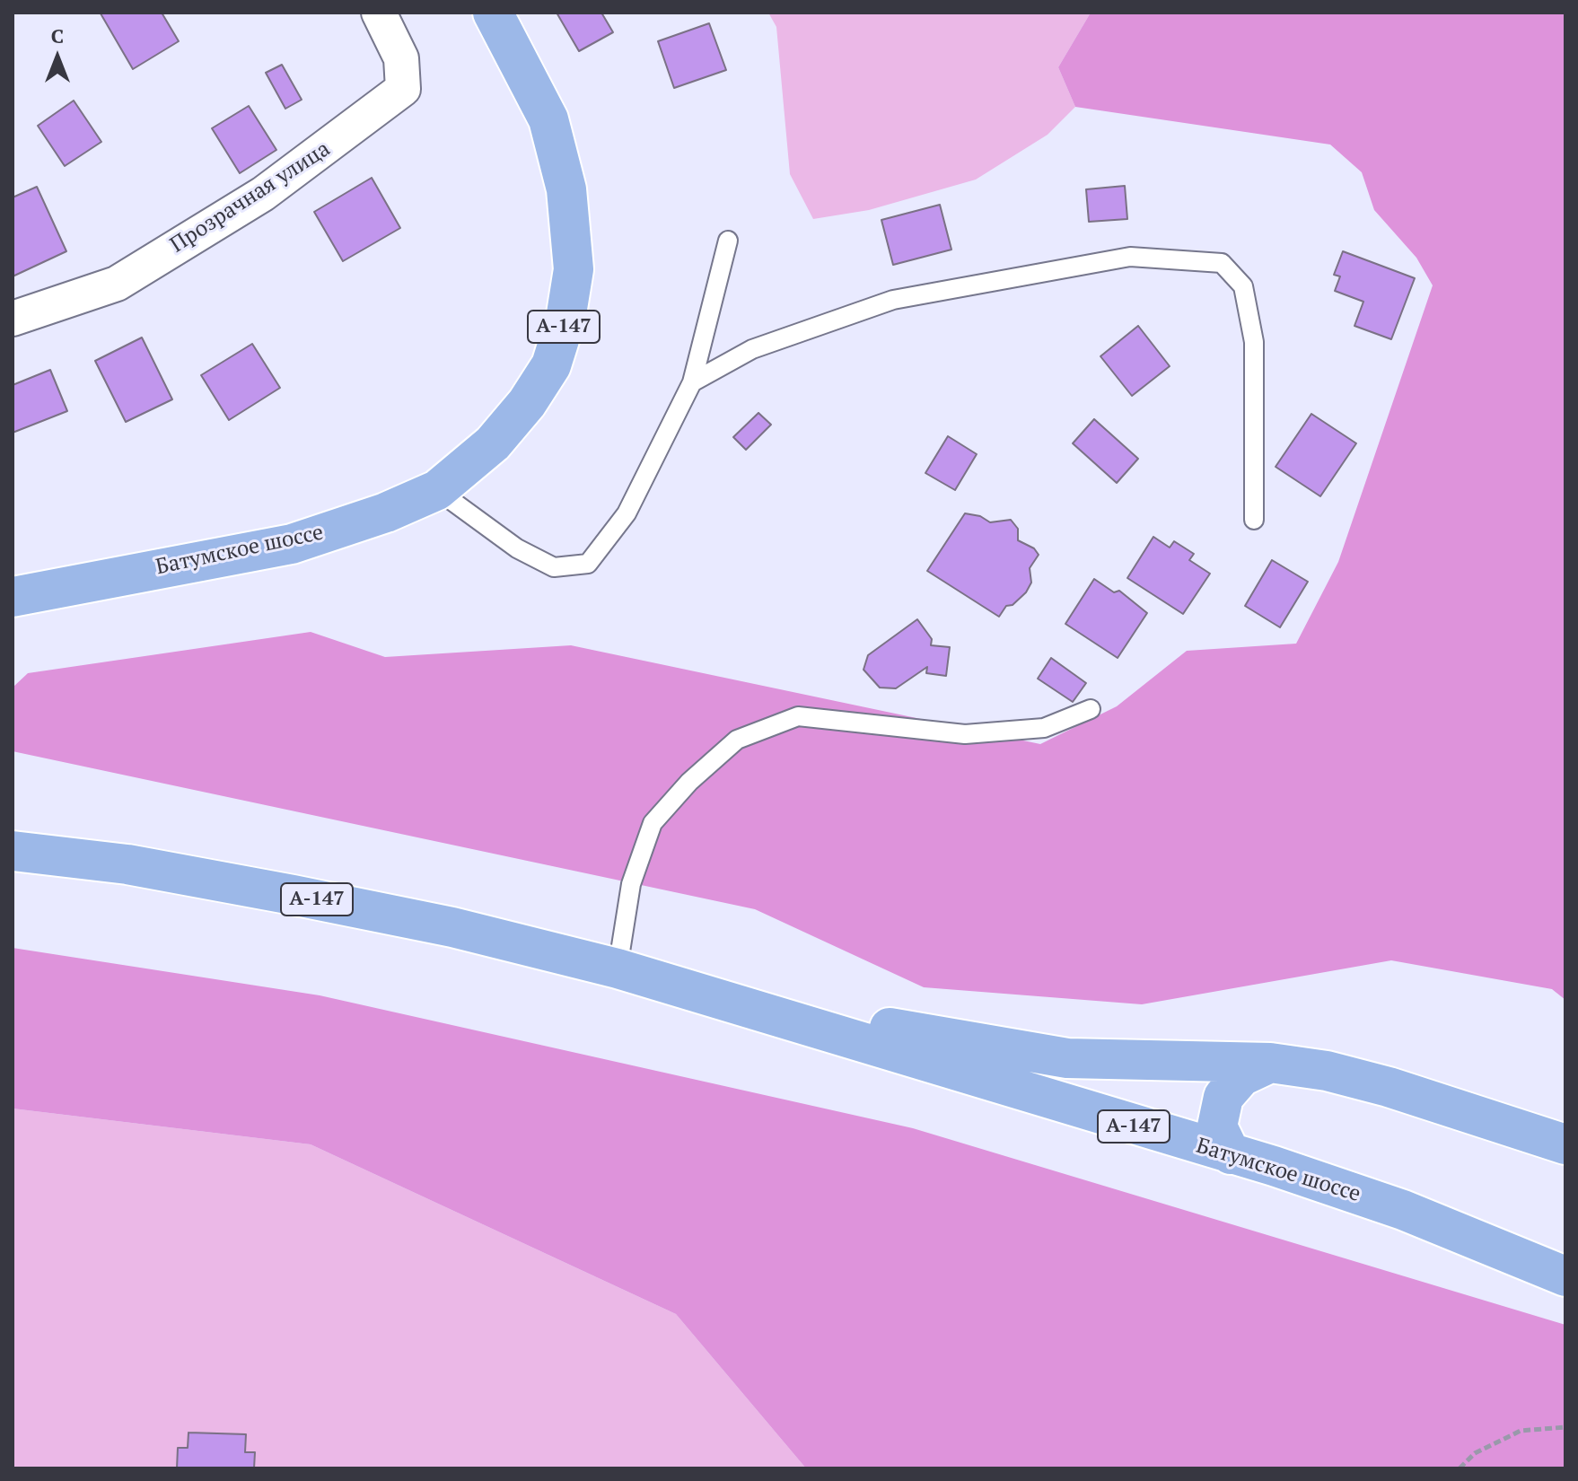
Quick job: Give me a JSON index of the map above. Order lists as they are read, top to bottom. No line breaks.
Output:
{"streets":{"highway":["А-147","Батумское шоссе"],"street":["Прозрачная улица"]},"north":"top"}
